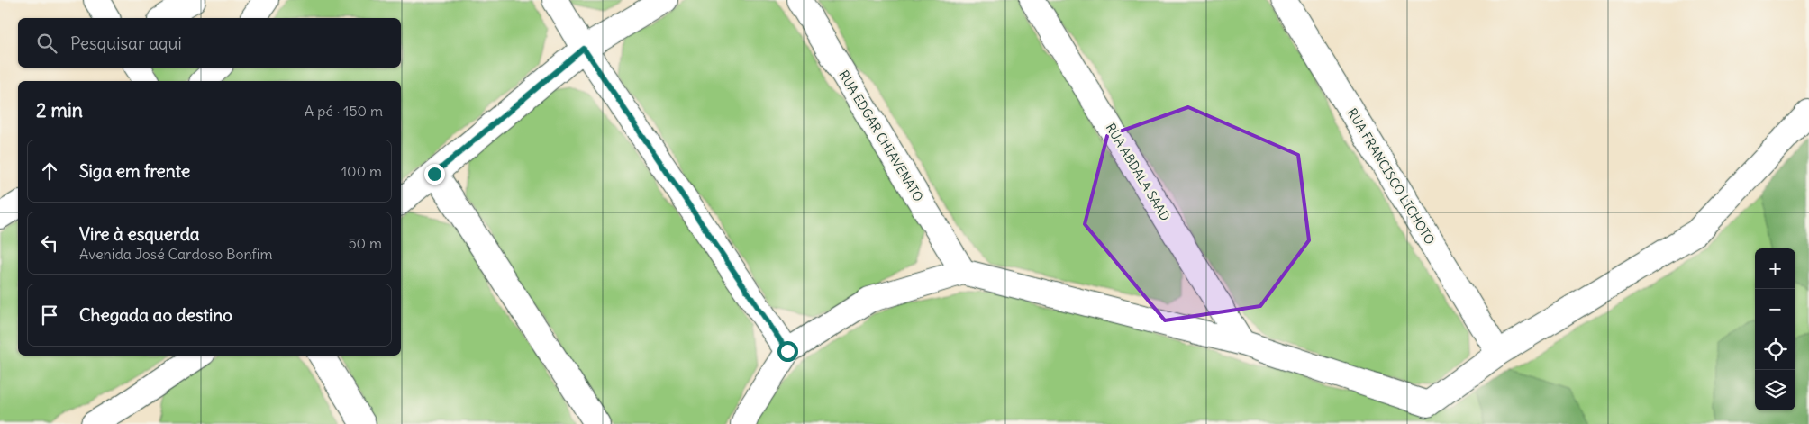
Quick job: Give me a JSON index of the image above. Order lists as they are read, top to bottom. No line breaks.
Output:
{"streets":{"street":["RUA EDGAR CHIAVENATO","RUA ABDALA SAAD","RUA FRANCISCO LICHOTO"]},"page":{"search":"Pesquisar aqui","heading":["2 min","A pé · 150 m"],"list":[["Siga em frente","100 m"],["Vire à esquerda","Avenida José Cardoso Bonfim","50 m"],"Chegada ao destino"],"map_buttons":["+","−"]}}
